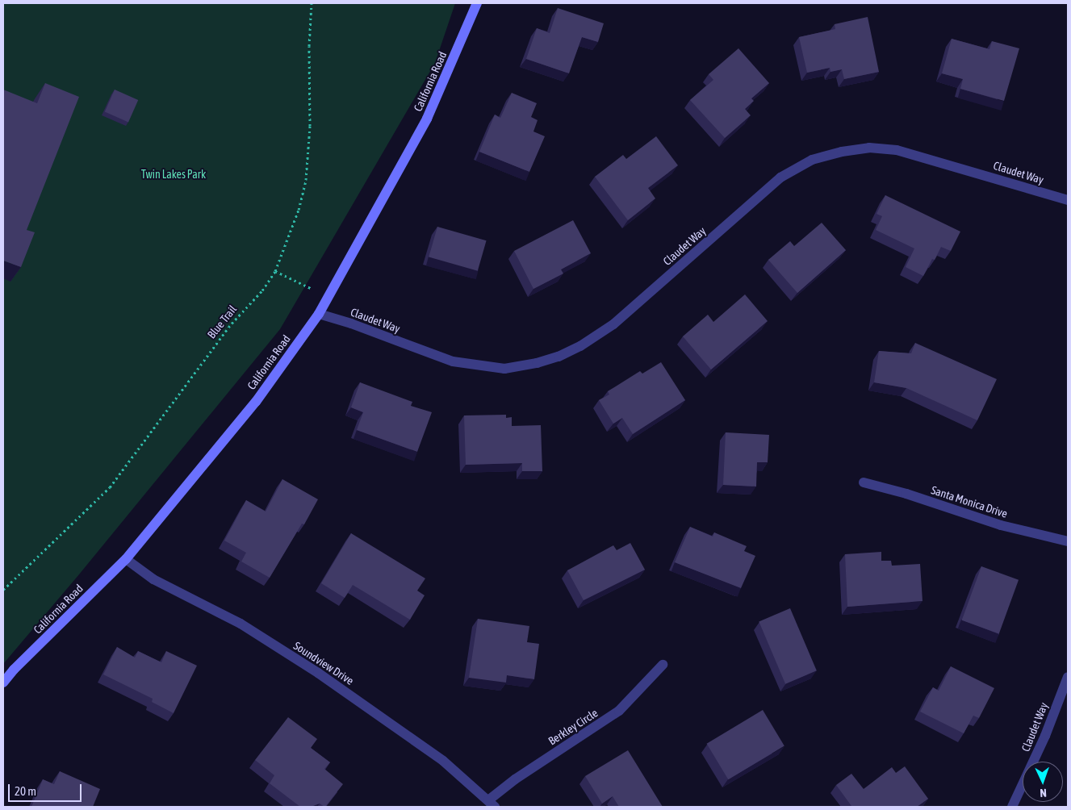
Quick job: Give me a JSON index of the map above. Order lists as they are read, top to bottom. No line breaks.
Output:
{"streets":{"main road":["California Road"],"street":["Claudet Way","Santa Monica Drive","Soundview Drive","Berkley Circle"],"path":["Blue Trail"]},"crossings":[["California Road","Claudet Way"],["California Road","Soundview Drive"],["Soundview Drive","Berkley Circle"]],"parks":["Twin Lakes Park"],"scale_bar":"20 m","north":"bottom"}
